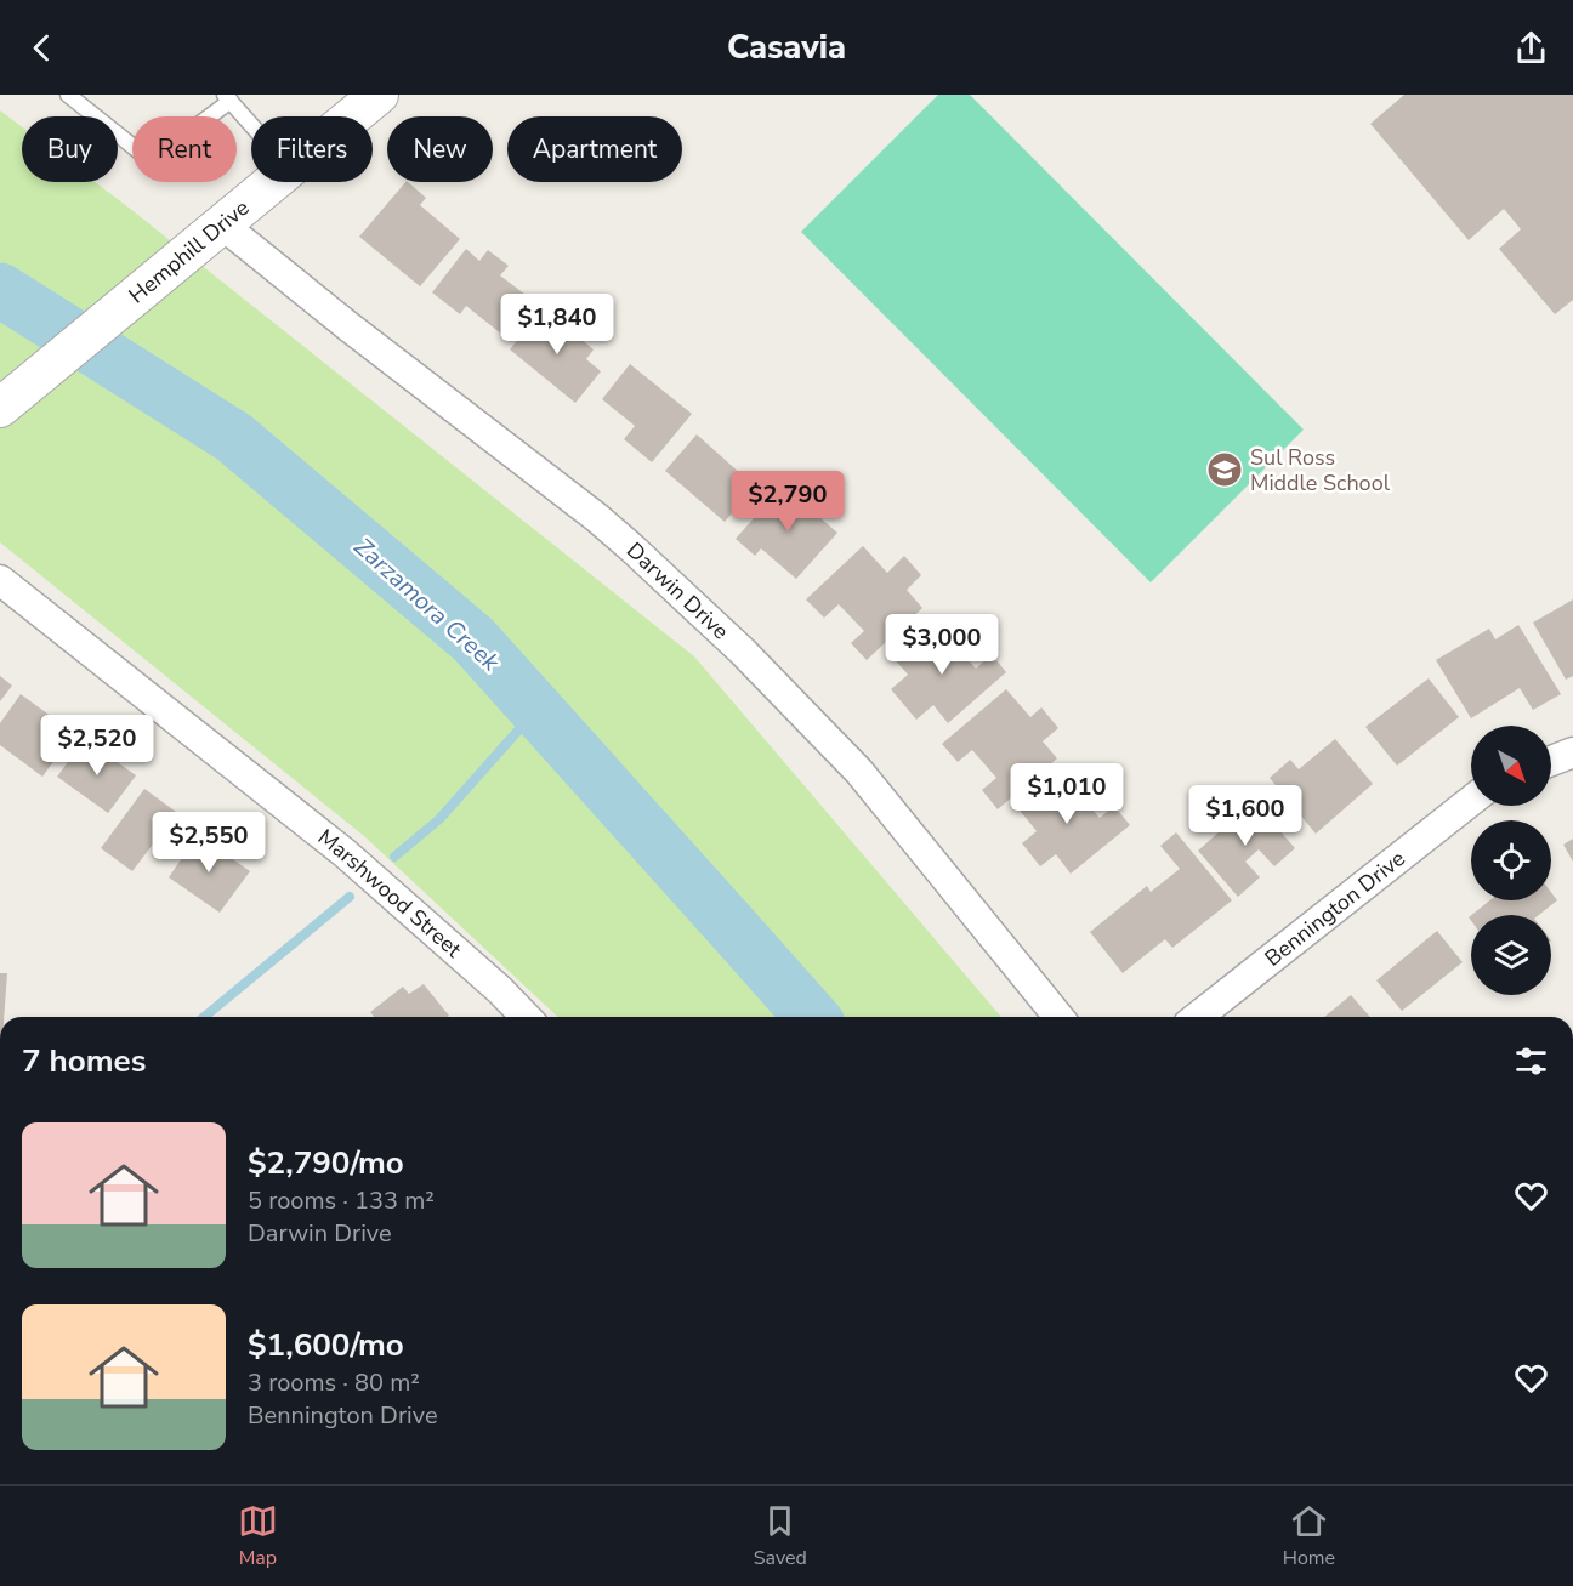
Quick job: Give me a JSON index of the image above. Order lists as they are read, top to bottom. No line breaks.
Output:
{"streets":{"street":["Hemphill Drive","Darwin Drive","Marshwood Street","Bennington Drive"]},"crossings":[["Hemphill Drive","Darwin Drive"]],"water":["Zarzamora Creek"],"places":{"school or university":["Sul Ross Middle School"]},"north":"bottom right","page":{"header":"Casavia","chip":["Buy","Rent","Filters","New","Apartment"],"price":["$1,840","$2,790","$3,000","$2,520","$1,010","$1,600","$2,550"],"heading":"7 homes","list":[{"name":"$2,790/mo","note":"5 rooms · 133 m² · Darwin Drive"},{"name":"$1,600/mo","note":"3 rooms · 80 m² · Bennington Drive"}],"tabs":["Map","Saved","Home"]}}
